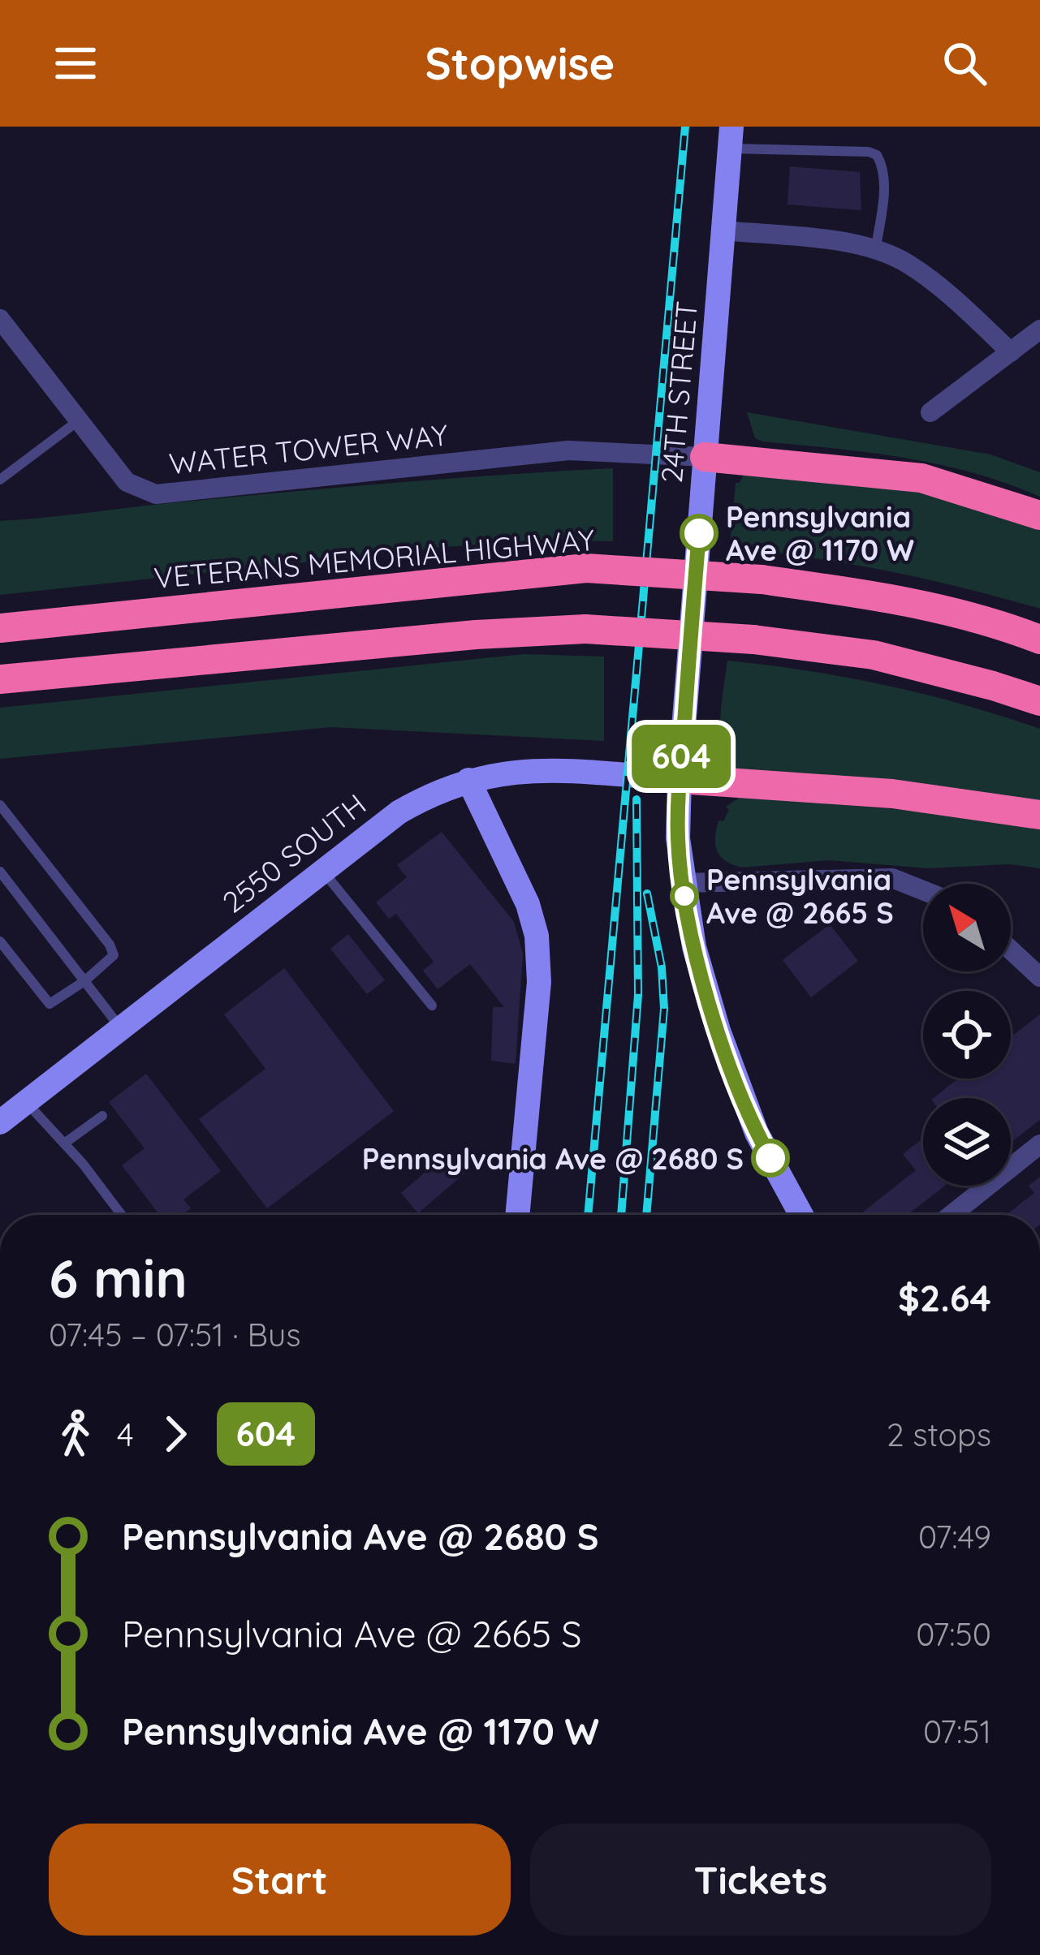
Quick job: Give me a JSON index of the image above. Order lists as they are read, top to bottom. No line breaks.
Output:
{"streets":{"highway":["VETERANS MEMORIAL HIGHWAY"],"main road":["24TH STREET","2550 SOUTH"],"street":["WATER TOWER WAY"]},"crossings":[["24TH STREET","WATER TOWER WAY"],["24TH STREET","2550 SOUTH"]],"places":["Pennsylvania Ave @ 1170 W","Pennsylvania Ave @ 2665 S","Pennsylvania Ave @ 2680 S"],"lines":["bus line 604"],"north":"top left","page":{"header":"Stopwise","on_map":"604","heading":["6 min","07:45 – 07:51 · Bus","$2.64"],"legs":["4","604","2 stops"],"list":[{"name":"Pennsylvania Ave @ 2680 S","value":"07:49"},{"name":"Pennsylvania Ave @ 2665 S","value":"07:50"},{"name":"Pennsylvania Ave @ 1170 W","value":"07:51"}],"buttons":["Start","Tickets"]}}
